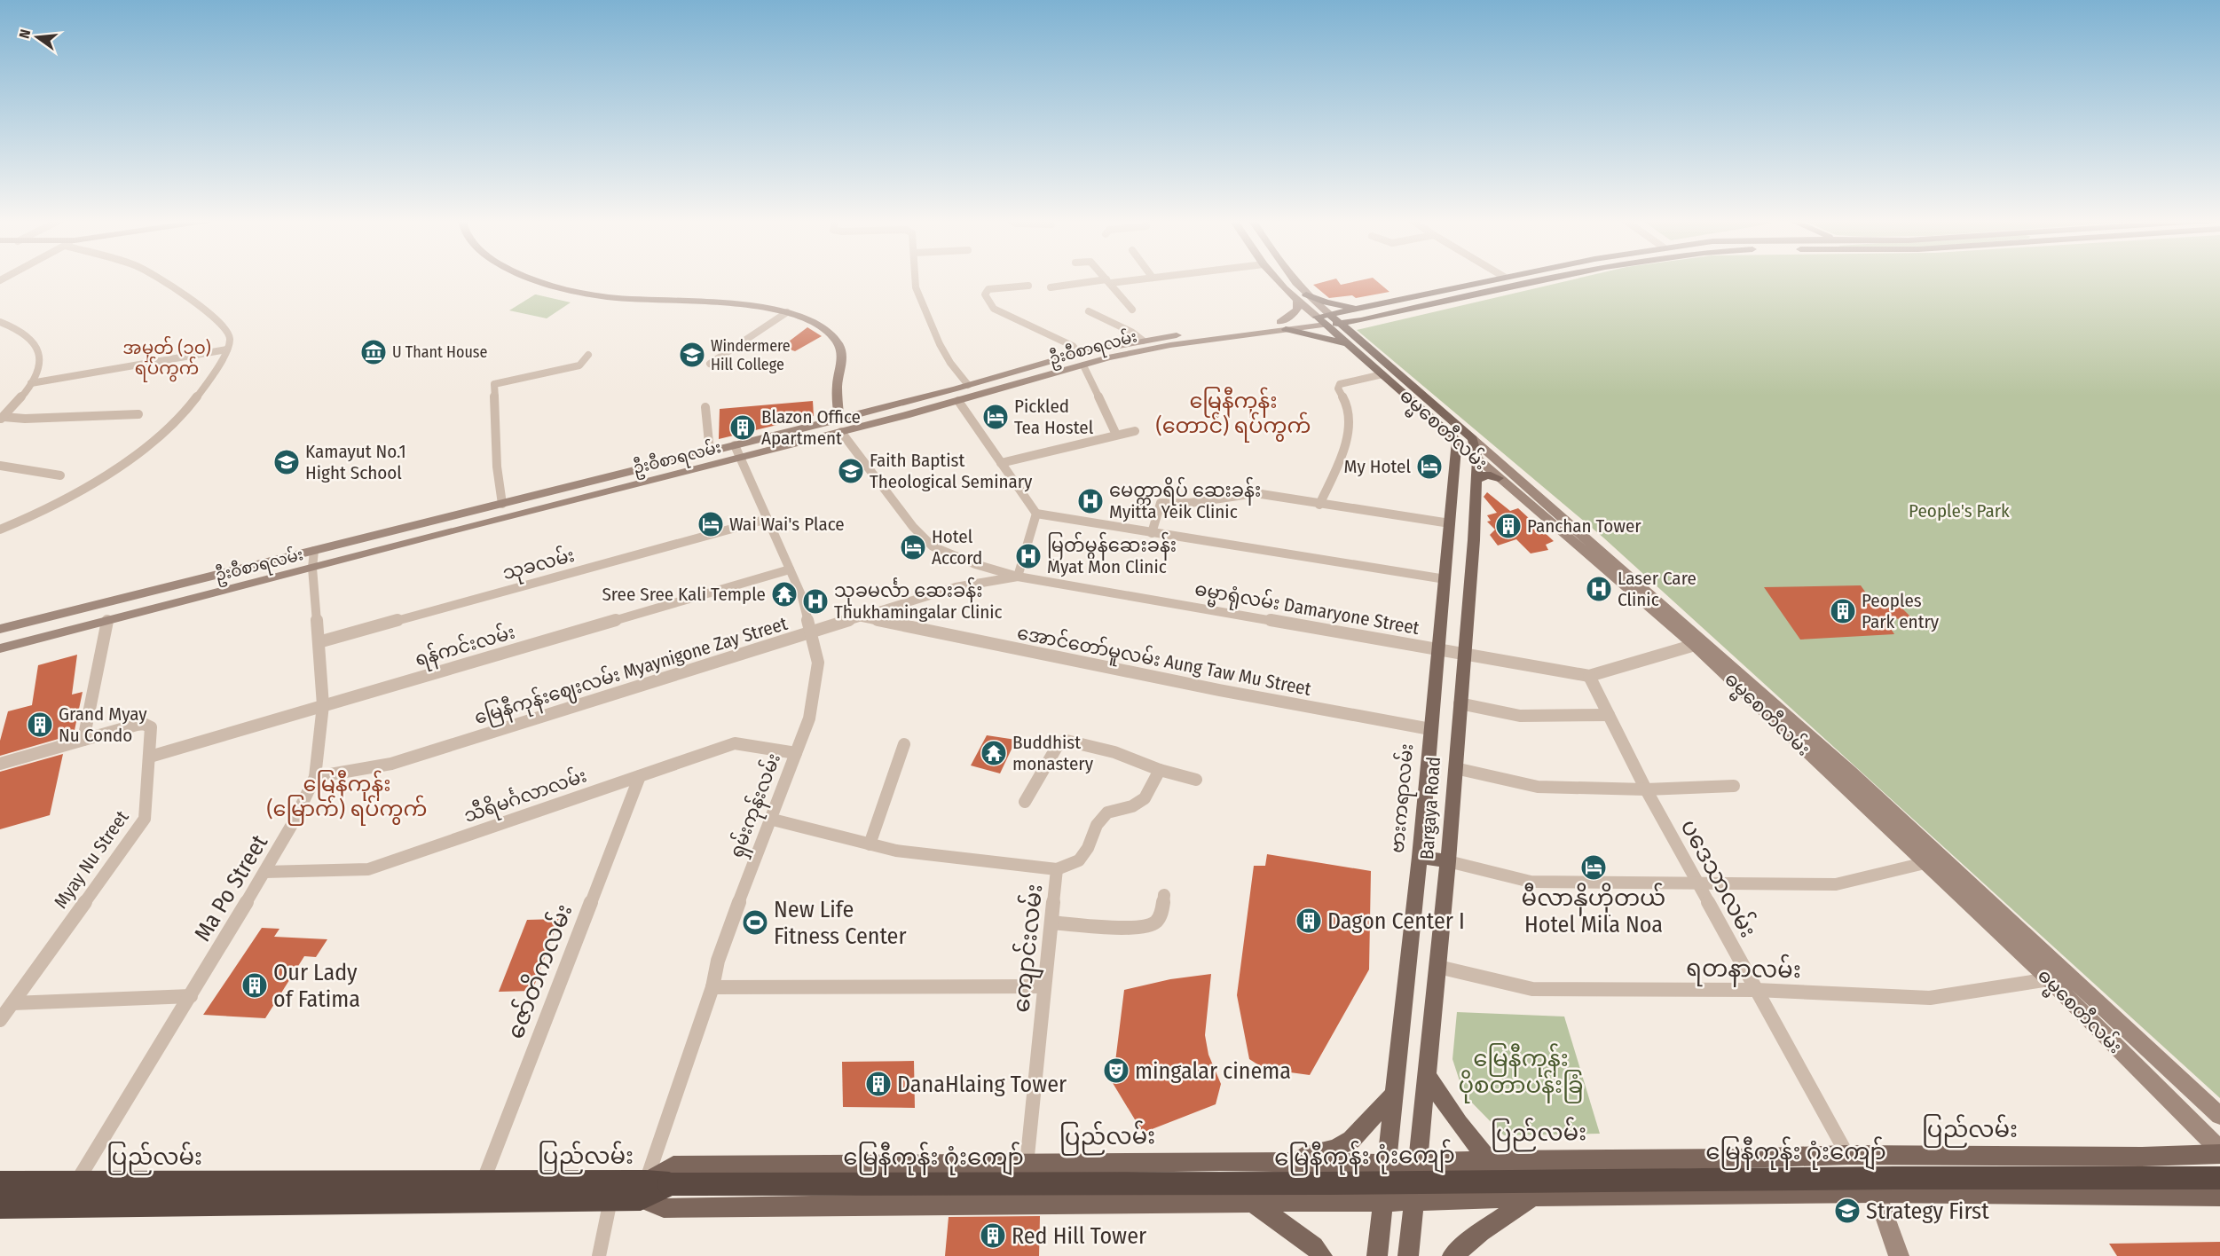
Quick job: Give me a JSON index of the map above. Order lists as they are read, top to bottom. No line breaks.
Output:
{"streets":{"highway":["ပြည်လမ်း","မြေနီကုန်း ဂုံးကျော်"],"main road":["ဦးဝီစာရလမ်း","ဓမ္မစေတီလမ်း","ဗားကရာလမ်း","Bargaya Road"],"street":["သုခလမ်း","ဓမ္မာရုံလမ်း Damaryone Street","ရန်ကင်းလမ်း","အောင်တော်မူလမ်း Aung Taw Mu Street","မြေနီကုန်းဈေးလမ်း Myaynigone Zay Street","သီရိမင်္ဂလာလမ်း","ရှမ်းကုန်းလမ်း","Myay Nu Street","ပဒေသာလမ်း","Ma Po Street","ကျောင်းလမ်း","ရတနာလမ်း","ဇော်တိကလမ်း"]},"crossings":[["ဦးဝီစာရလမ်း","ဓမ္မစေတီလမ်း"],["ဦးဝီစာရလမ်း","ဓမ္မာရုံလမ်း Damaryone Street"],["ဦးဝီစာရလမ်း","ရှမ်းကုန်းလမ်း"],["ဦးဝီစာရလမ်း","Ma Po Street"],["ဓမ္မစေတီလမ်း","ဓမ္မာရုံလမ်း Damaryone Street"],["ဓမ္မစေတီလမ်း","ဗားကရာလမ်း"],["ဓမ္မစေတီလမ်း","ရတနာလမ်း"],["သုခလမ်း","ရှမ်းကုန်းလမ်း"],["သုခလမ်း","Ma Po Street"],["ဓမ္မာရုံလမ်း Damaryone Street","မြေနီကုန်းဈေးလမ်း Myaynigone Zay Street"],["ဓမ္မာရုံလမ်း Damaryone Street","ဗားကရာလမ်း"],["ဓမ္မာရုံလမ်း Damaryone Street","Bargaya Road"],["ဓမ္မာရုံလမ်း Damaryone Street","ပဒေသာလမ်း"],["ရန်ကင်းလမ်း","ရှမ်းကုန်းလမ်း"],["ရန်ကင်းလမ်း","Myay Nu Street"],["ရန်ကင်းလမ်း","Ma Po Street"],["အောင်တော်မူလမ်း Aung Taw Mu Street","မြေနီကုန်းဈေးလမ်း Myaynigone Zay Street"],["အောင်တော်မူလမ်း Aung Taw Mu Street","ဗားကရာလမ်း"],["မြေနီကုန်းဈေးလမ်း Myaynigone Zay Street","ရှမ်းကုန်းလမ်း"],["မြေနီကုန်းဈေးလမ်း Myaynigone Zay Street","Ma Po Street"],["သီရိမင်္ဂလာလမ်း","ရှမ်းကုန်းလမ်း"],["သီရိမင်္ဂလာလမ်း","Ma Po Street"],["သီရိမင်္ဂလာလမ်း","ဇော်တိကလမ်း"],["ဗားကရာလမ်း","ပြည်လမ်း"],["ရှမ်းကုန်းလမ်း","ကျောင်းလမ်း"],["ရှမ်းကုန်းလမ်း","ပြည်လမ်း"],["ရှမ်းကုန်းလမ်း","မြေနီကုန်း ဂုံးကျော်"],["Bargaya Road","ရတနာလမ်း"],["ပဒေသာလမ်း","ရတနာလမ်း"],["ပဒေသာလမ်း","ပြည်လမ်း"],["Ma Po Street","ပြည်လမ်း"],["ကျောင်းလမ်း","ပြည်လမ်း"],["ဇော်တိကလမ်း","ပြည်လမ်း"],["ပြည်လမ်း","မြေနီကုန်း ဂုံးကျော်"]],"districts":["အမှတ် (၁၀) ရပ်ကွက်","မြေနီကုန်း (တောင်) ရပ်ကွက်","မြေနီကုန်း (မြောက်) ရပ်ကွက်"],"parks":["People's Park","မြေနီကုန်း ပိုစတာပန်းခြံ"],"places":{"museum":["U Thant House"],"school or university":["Windermere Hill College","Kamayut No.1 Hight School","Faith Baptist Theological Seminary","Strategy First"],"hotel":["Pickled Tea Hostel","My Hotel","Wai Wai's Place","Hotel Accord","မီလာနိုဟိုတယ် Hotel Mila Noa"],"building":["Blazon Office Apartment","Panchan Tower","Peoples Park entry","Grand Myay Nu Condo","Dagon Center I","Our Lady of Fatima","DanaHlaing Tower","Red Hill Tower"],"hospital":["မေတ္တာရိပ် ဆေးခန်း Myitta Yeik Clinic","မြတ်မွန်ဆေးခန်း Myat Mon Clinic","Laser Care Clinic","သုခမင်္လာ ဆေးခန်း Thukhamingalar Clinic"],"temple":["Sree Sree Kali Temple","Buddhist monastery"],"sports":["New Life Fitness Center"],"theatre":["mingalar cinema"]},"north":"left"}
